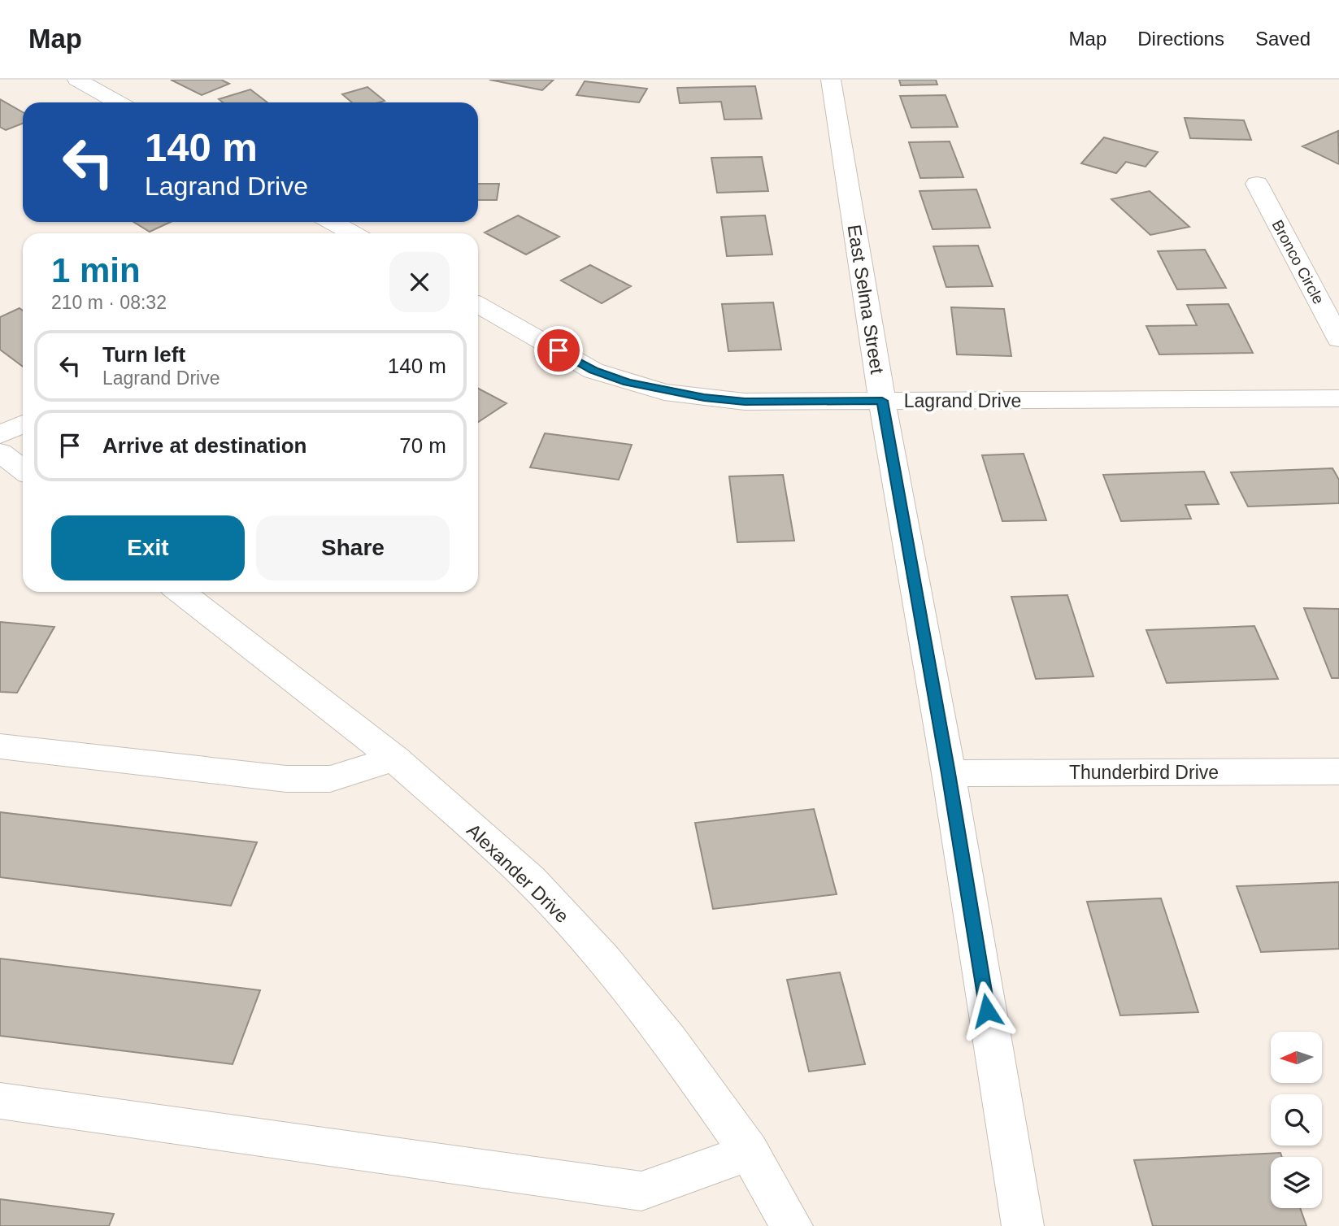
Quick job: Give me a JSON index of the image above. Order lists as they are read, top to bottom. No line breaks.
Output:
{"streets":{"street":["Bronco Circle","East Selma Street","Lagrand Drive","Thunderbird Drive","Alexander Drive"]},"crossings":[["East Selma Street","Lagrand Drive"],["East Selma Street","Thunderbird Drive"]],"north":"left","page":{"header":"Map","nav":["Map","Directions","Saved"],"turn":["140 m","Lagrand Drive"],"heading":["1 min","210 m · 08:32"],"list":[{"name":"Turn left","note":"Lagrand Drive","value":"140 m"},{"name":"Arrive at destination","value":"70 m"}],"buttons":["Exit","Share"]}}
